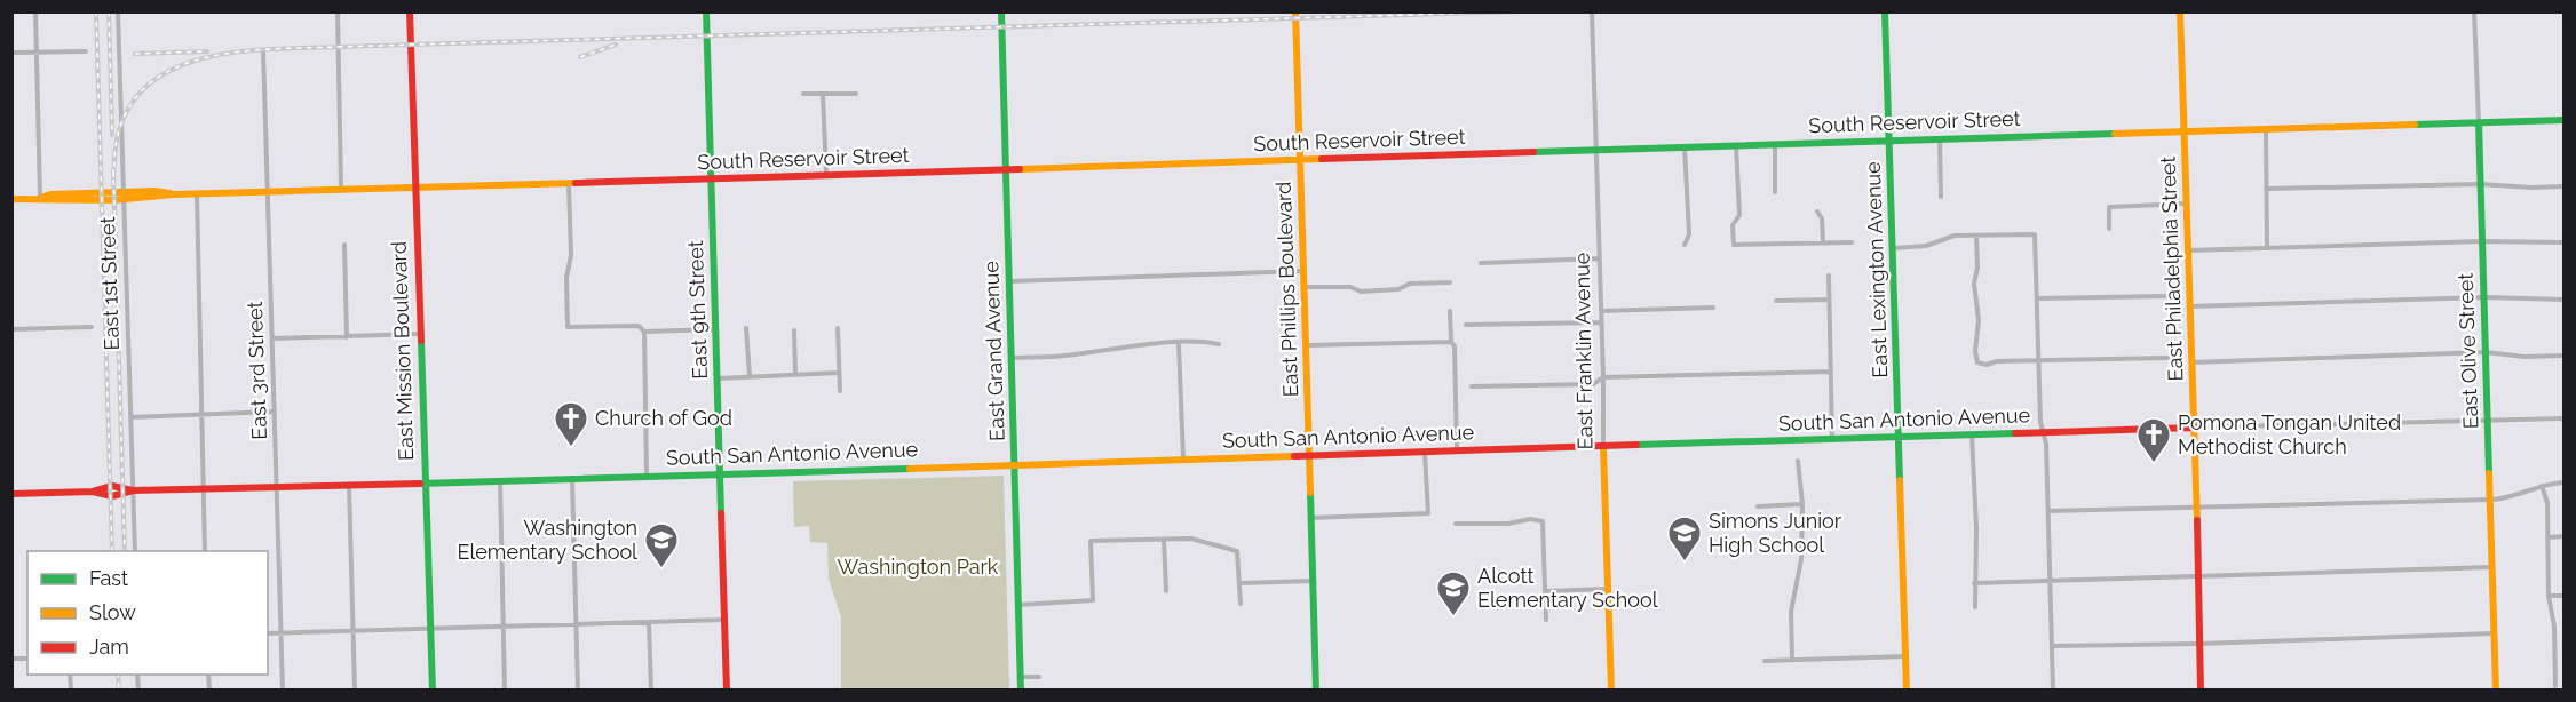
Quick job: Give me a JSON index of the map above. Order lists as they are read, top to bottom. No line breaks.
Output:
{"streets":{"street":["South Reservoir Street","East Philadelphia Street","East Lexington Avenue","East 1st Street","East Phillips Boulevard","East 9th Street","East Mission Boulevard","East Grand Avenue","East Franklin Avenue","East Olive Street","East 3rd Street","South San Antonio Avenue"]},"crossings":[["South Reservoir Street","East Philadelphia Street"],["South Reservoir Street","East Lexington Avenue"],["South Reservoir Street","East Phillips Boulevard"],["South Reservoir Street","East 9th Street"],["South Reservoir Street","East Mission Boulevard"],["South Reservoir Street","East Grand Avenue"],["South Reservoir Street","East Franklin Avenue"],["South Reservoir Street","East Olive Street"],["South Reservoir Street","East 3rd Street"],["East Philadelphia Street","South San Antonio Avenue"],["East Lexington Avenue","South San Antonio Avenue"],["East 1st Street","South San Antonio Avenue"],["East Phillips Boulevard","South San Antonio Avenue"],["East 9th Street","South San Antonio Avenue"],["East Mission Boulevard","South San Antonio Avenue"],["East Grand Avenue","South San Antonio Avenue"],["East Franklin Avenue","South San Antonio Avenue"],["East Olive Street","South San Antonio Avenue"],["East 3rd Street","South San Antonio Avenue"]],"parks":["Washington Park"],"places":{"church":["Church of God","Pomona Tongan United Methodist Church"],"school or university":["Simons Junior High School","Washington Elementary School","Alcott Elementary School"]},"legend":["Fast","Slow","Jam"]}
